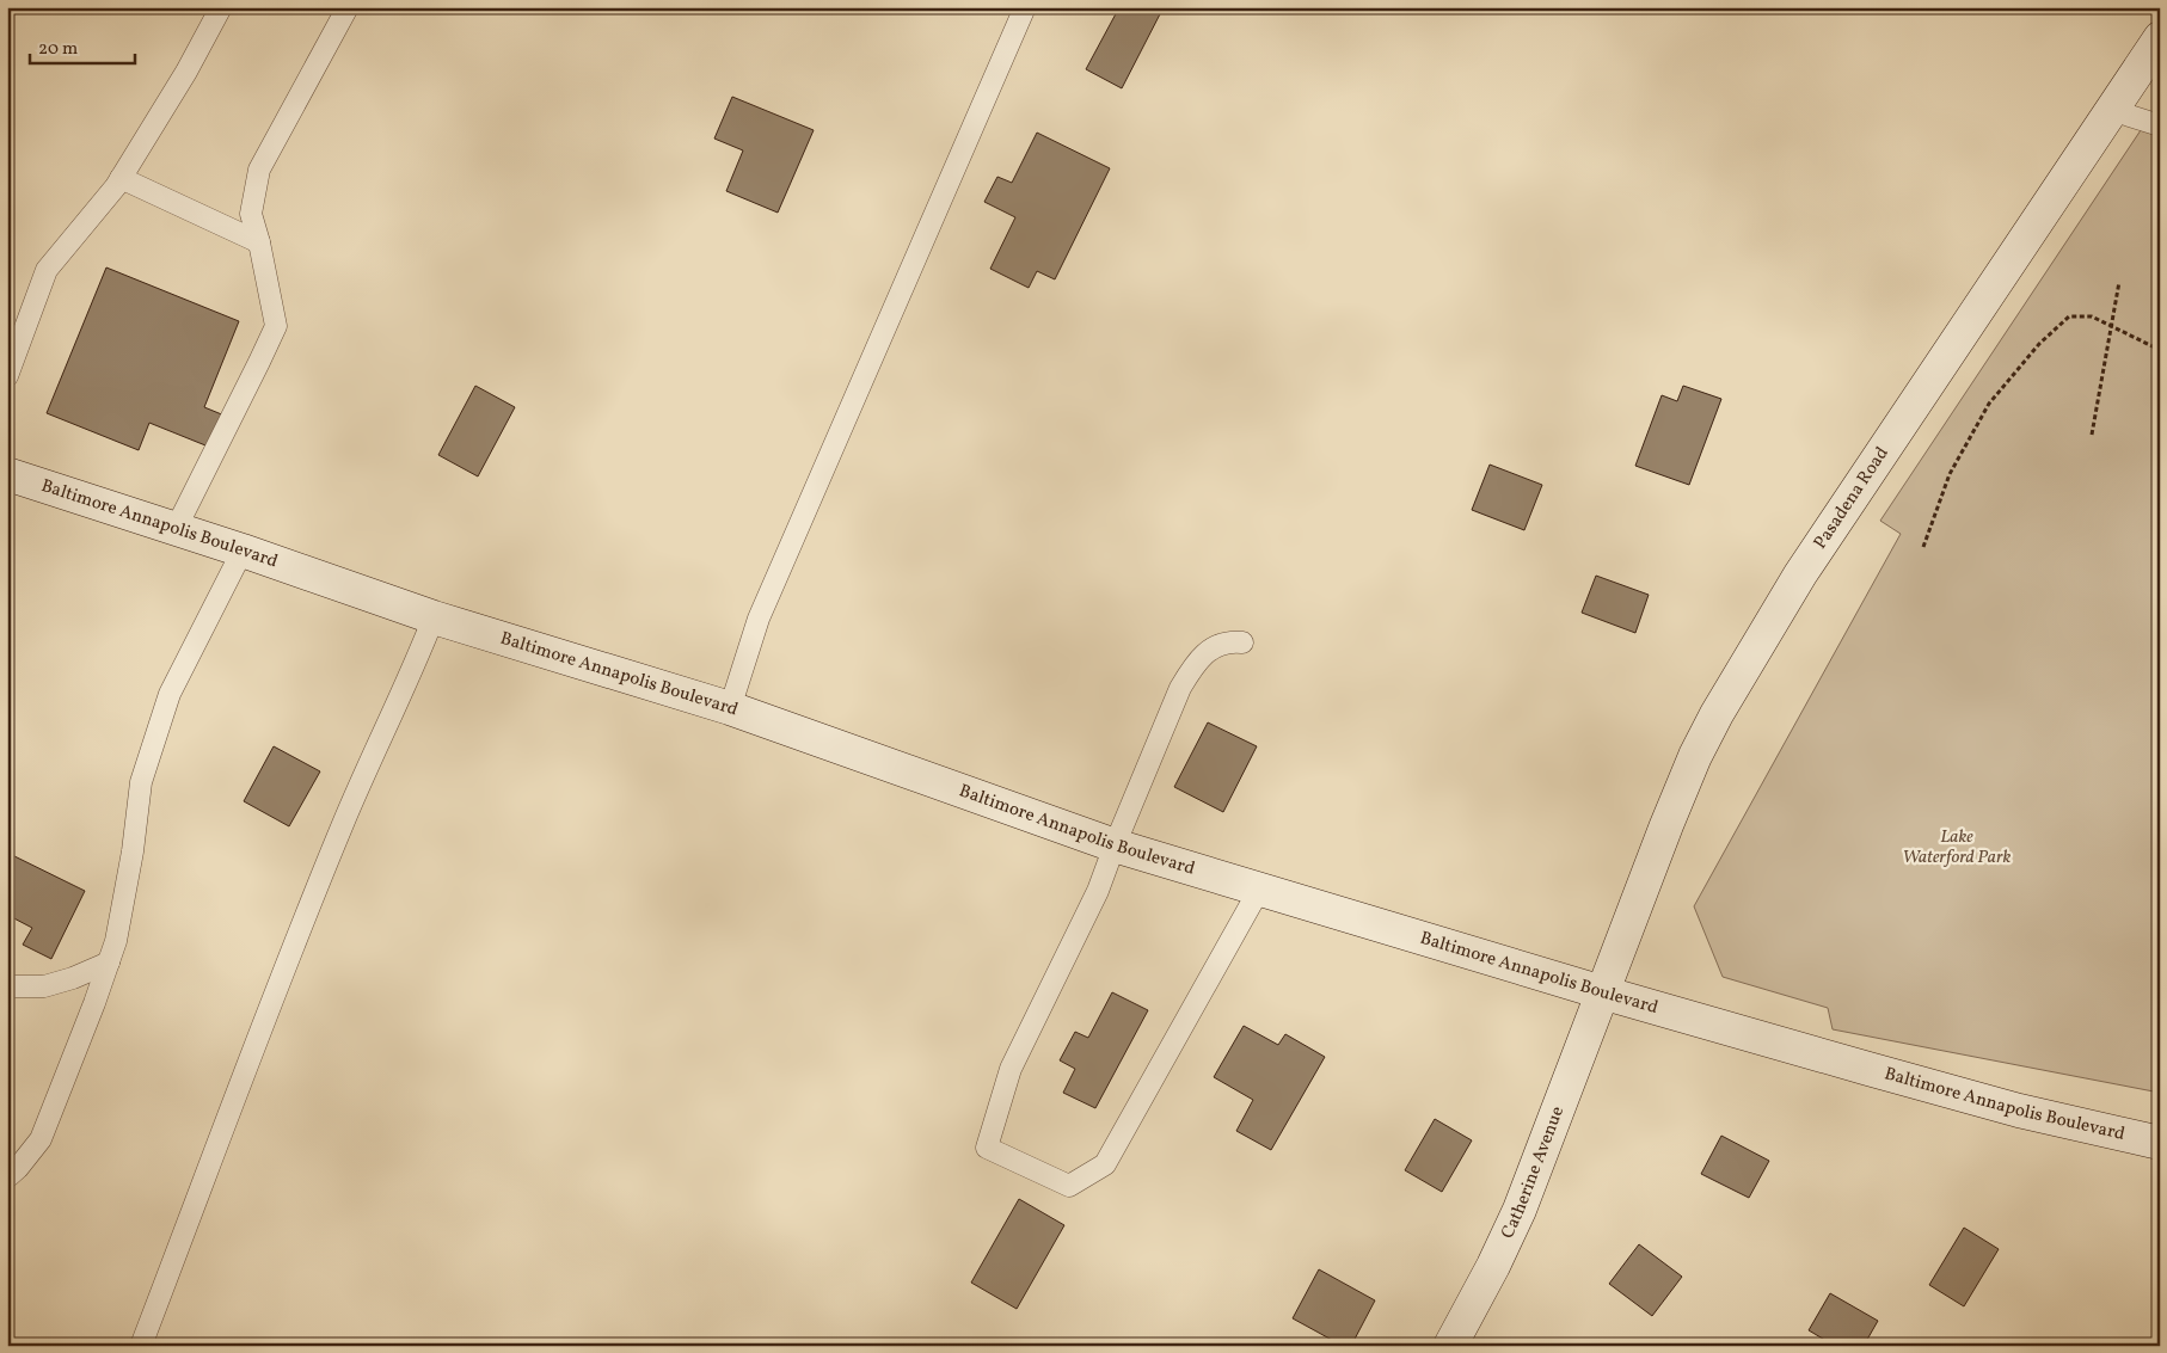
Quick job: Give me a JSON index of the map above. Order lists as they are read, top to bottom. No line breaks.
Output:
{"streets":{"main road":["Pasadena Road","Baltimore Annapolis Boulevard","Catherine Avenue"]},"crossings":[["Pasadena Road","Baltimore Annapolis Boulevard"],["Pasadena Road","Catherine Avenue"],["Baltimore Annapolis Boulevard","Catherine Avenue"]],"parks":["Lake Waterford Park"],"scale_bar":"20 m"}
